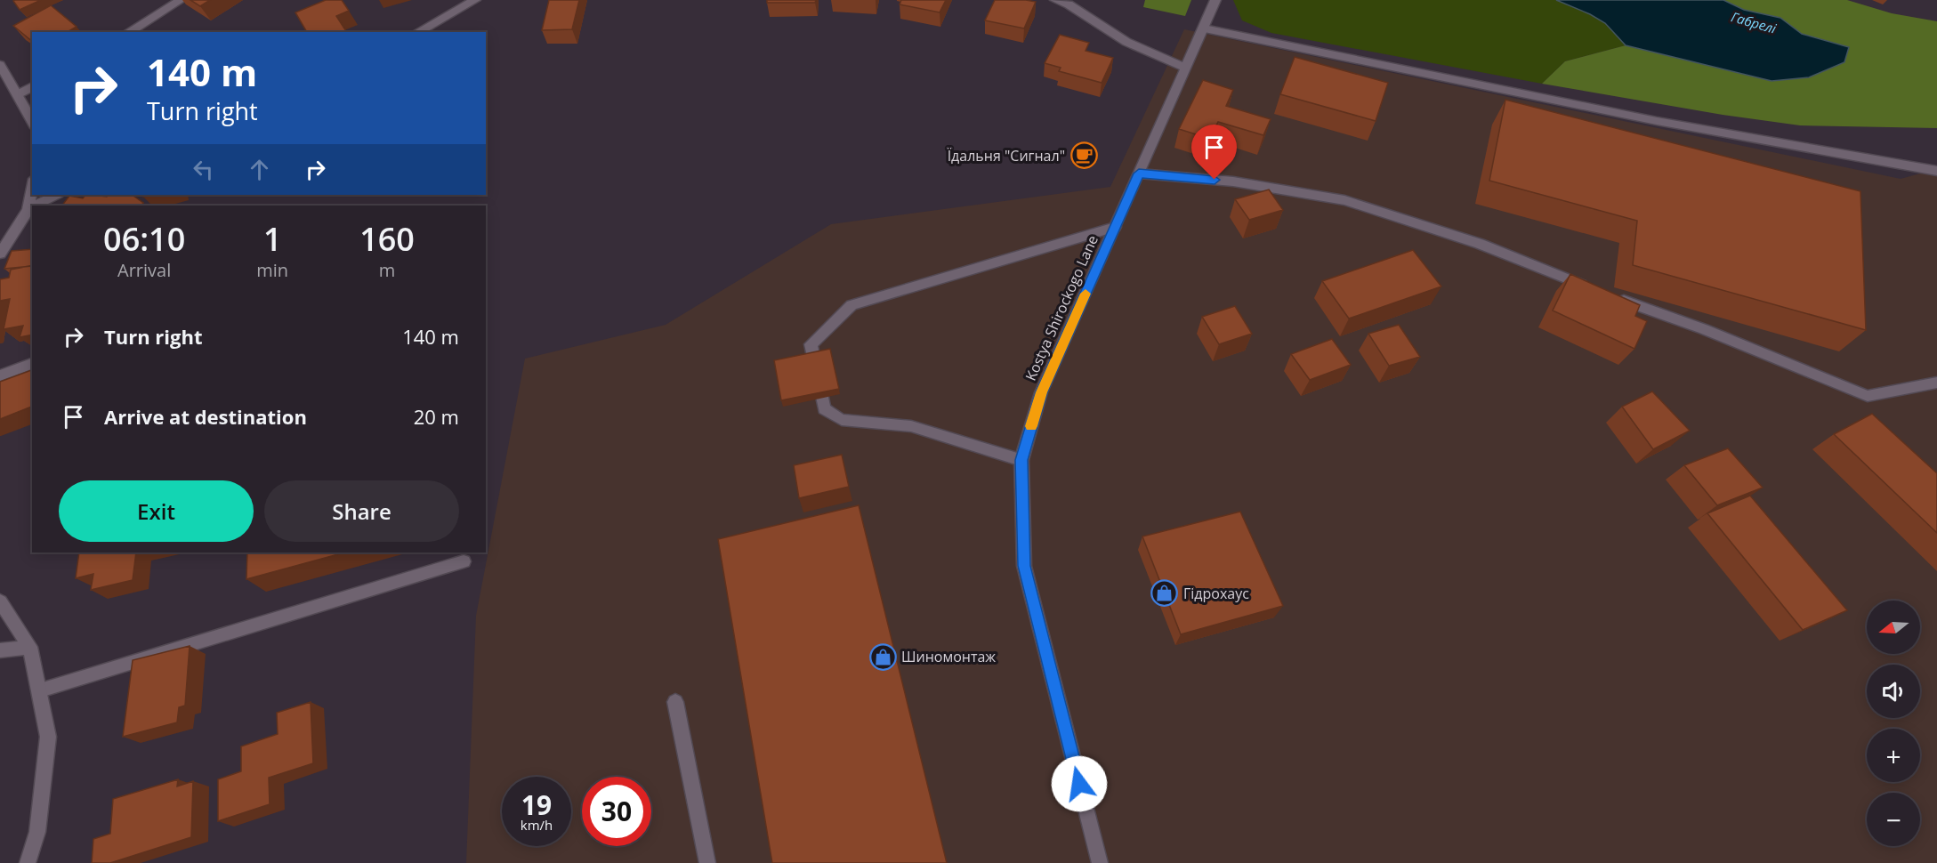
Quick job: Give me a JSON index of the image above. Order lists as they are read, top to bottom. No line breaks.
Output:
{"streets":{"street":["Kostya Shirockogo Lane"]},"water":["Габрелі"],"places":{"cafe":["Їдальня \"Сигнал\""],"shop":["Гідрохаус","Шиномонтаж"]},"north":"left","page":{"turn":["140 m","Turn right"],"eta":["06:10","Arrival","1","min","160","m"],"list":[{"name":"Turn right","value":"140 m"},{"name":"Arrive at destination","value":"20 m"}],"buttons":["Exit","Share"],"map_buttons":["+","−"],"speed":"19 km/h","limit":"30"}}
